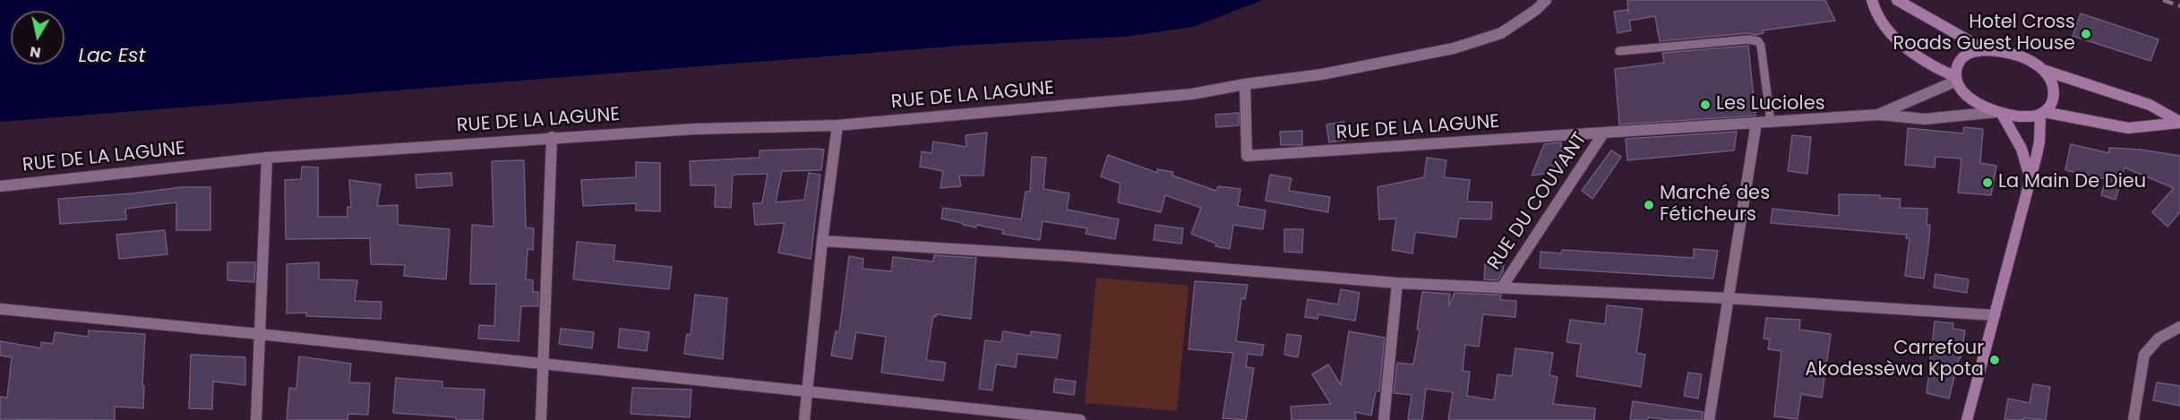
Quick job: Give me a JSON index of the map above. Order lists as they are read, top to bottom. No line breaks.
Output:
{"streets":{"street":["RUE DE LA LAGUNE","RUE DU COUVANT"]},"crossings":[["RUE DE LA LAGUNE","RUE DU COUVANT"]],"water":["Lac Est"],"places":["Hotel Cross Roads Guest House","Les Lucioles","La Main De Dieu","Marché des Féticheurs","Carrefour Akodessèwa Kpota"],"north":"bottom"}
